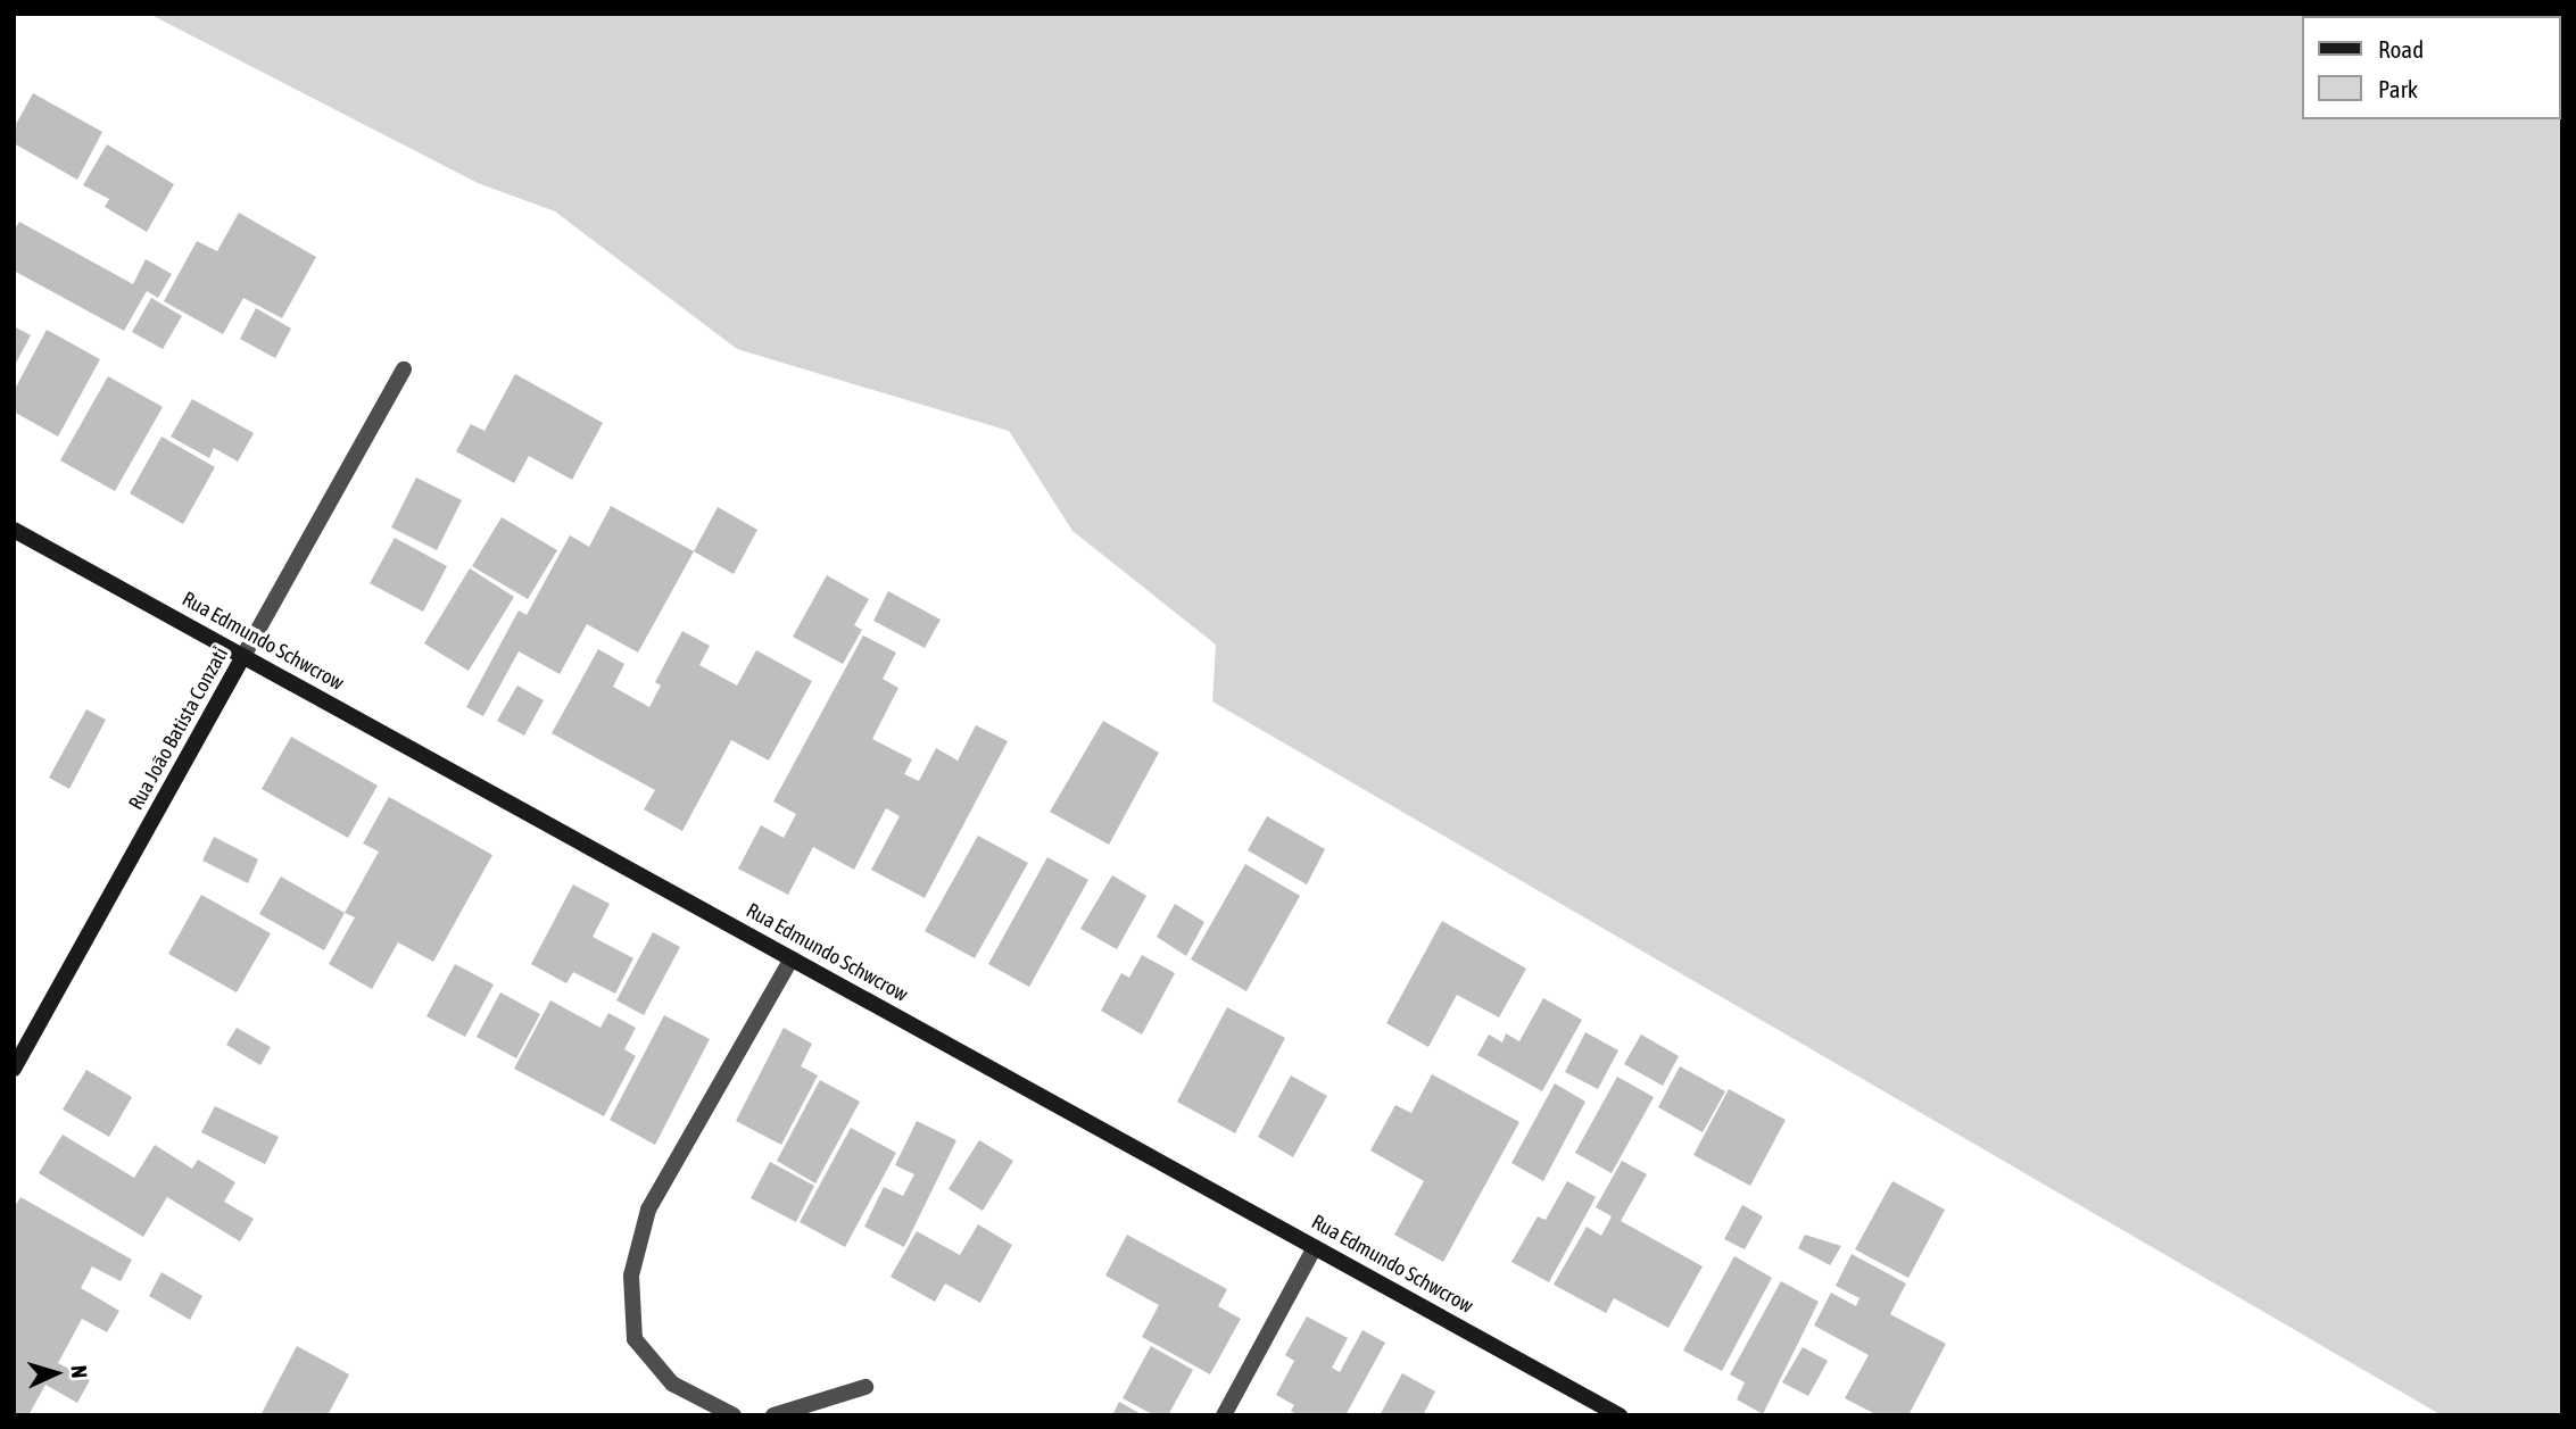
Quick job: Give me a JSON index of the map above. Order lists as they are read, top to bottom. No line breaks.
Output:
{"streets":{"street":["Rua Edmundo Schwcrow","Rua João Batista Conzati"]},"crossings":[["Rua Edmundo Schwcrow","Rua João Batista Conzati"]],"legend":["Road","Park"],"north":"right"}
